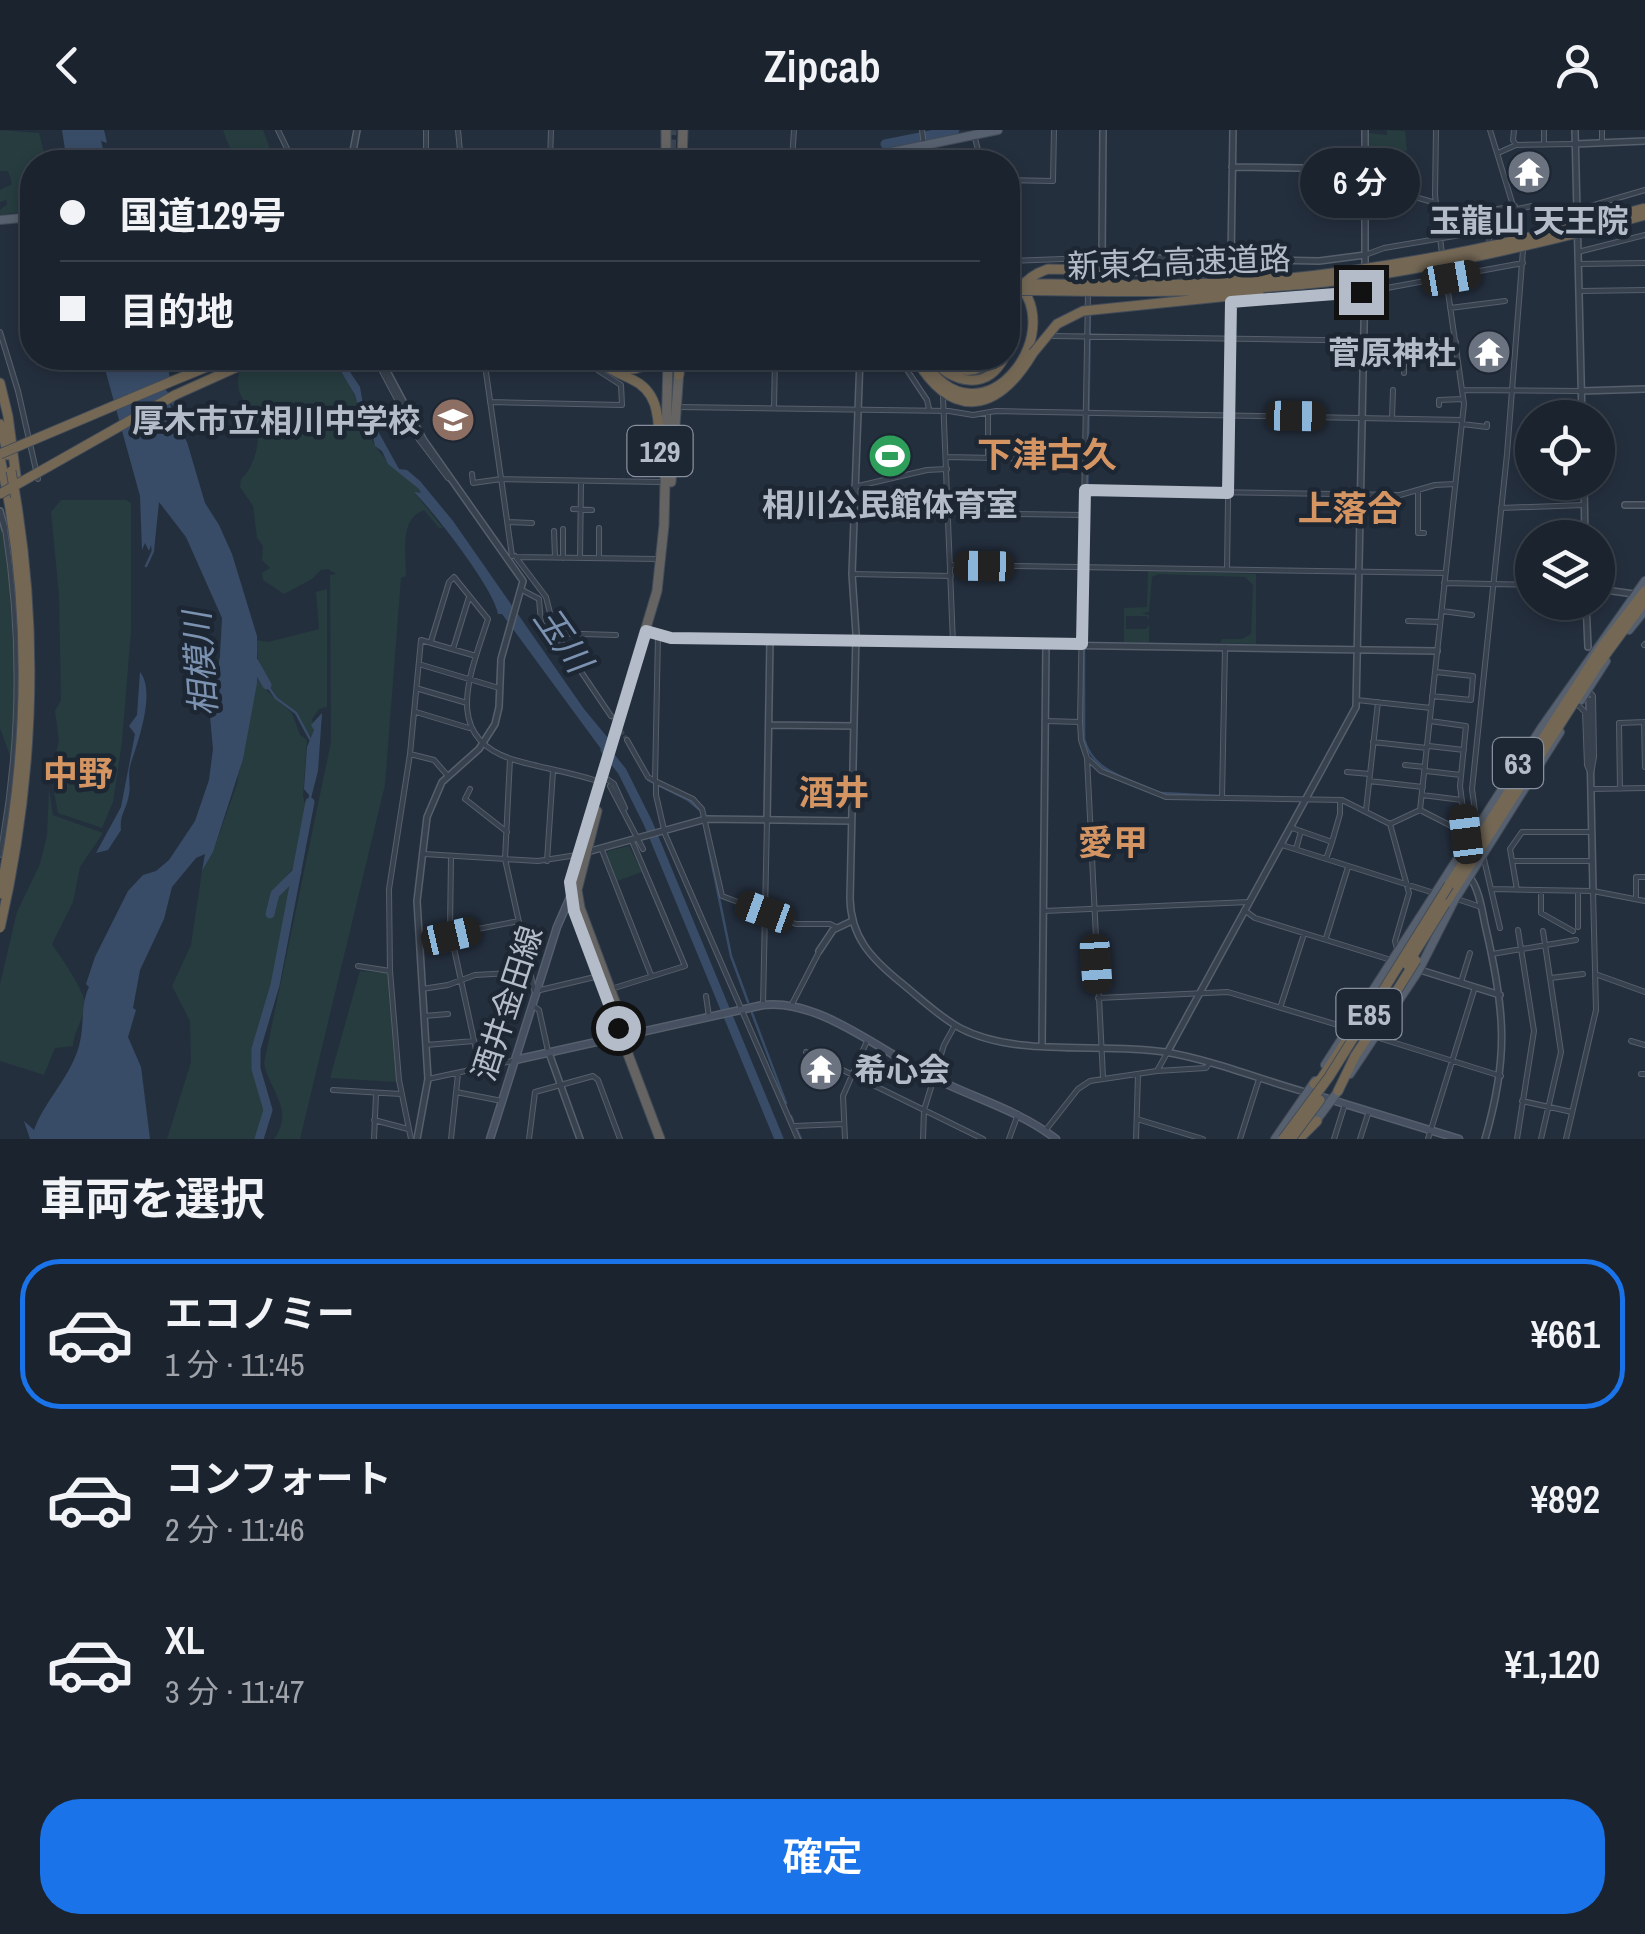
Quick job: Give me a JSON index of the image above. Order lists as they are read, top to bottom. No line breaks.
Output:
{"streets":{"highway":["新東名高速道路","129","E85"],"main road":["63","酒井金田線"]},"crossings":[["129","酒井金田線"],["63","E85"]],"districts":["下津古久","上落合","中野","酒井","愛甲"],"water":["玉川","相模川"],"places":{"temple":["玉龍山 天王院","菅原神社","希心会"],"school or university":["厚木市立相川中学校"],"sports":["相川公民館体育室"]},"page":{"header":"Zipcab","bubble":"6 分","banner":["国道129号","目的地"],"heading":"車両を選択","list":[{"name":"エコノミー","note":"1 分 · 11:45","value":"¥661"},{"name":"コンフォート","note":"2 分 · 11:46","value":"¥892"},{"name":"XL","note":"3 分 · 11:47","value":"¥1,120"}],"buttons":"確定"}}
